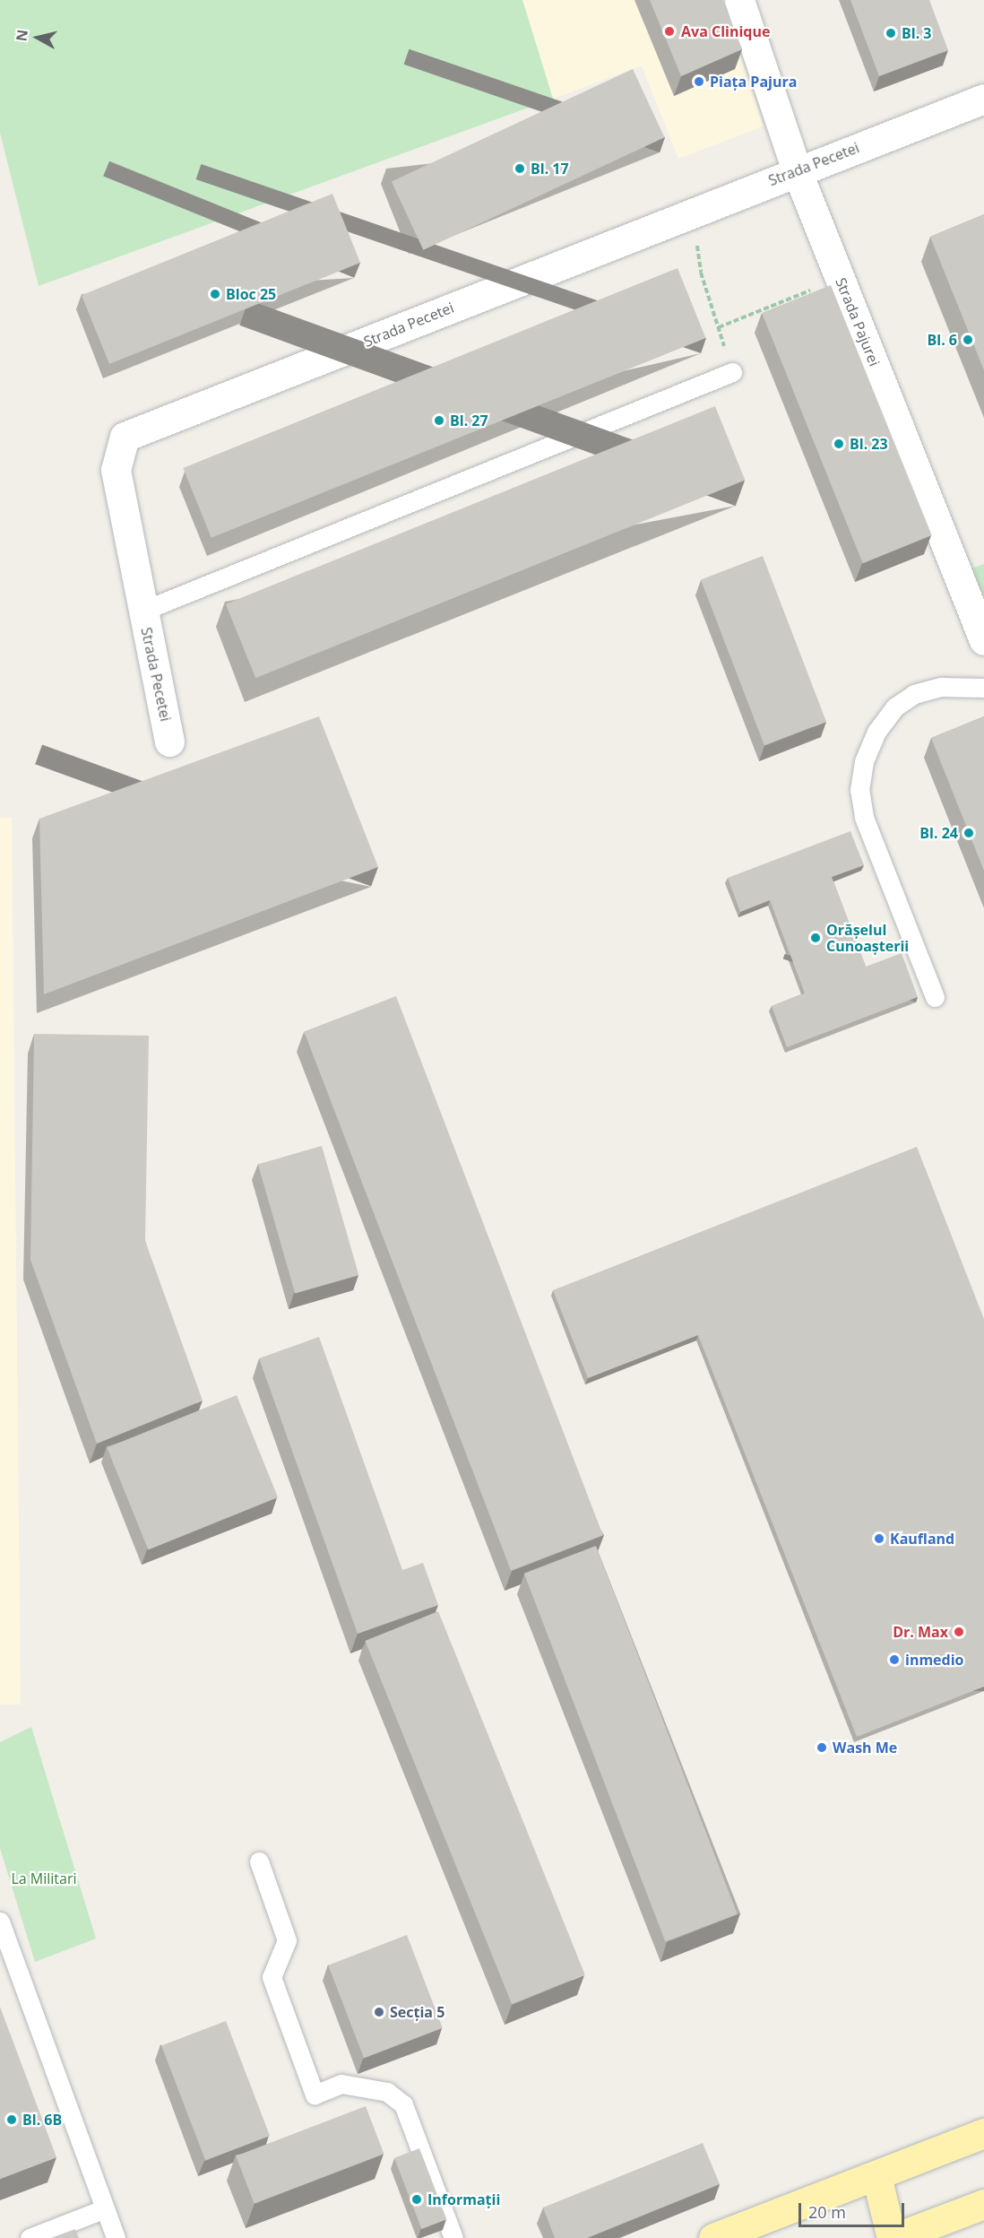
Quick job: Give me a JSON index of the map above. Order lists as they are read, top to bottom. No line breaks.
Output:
{"streets":{"street":["Strada Pecetei","Strada Pajurei"]},"crossings":[["Strada Pecetei","Strada Pajurei"]],"parks":["La Militari"],"places":["Ava Clinique","Bl. 3","Piața Pajura","Bl. 17","Bloc 25","Bl. 6","Bl. 27","Bl. 23","Bl. 24","Orășelul Cunoașterii","Kaufland","Dr. Max","inmedio","Wash Me","Secția 5","Bl. 6B","Informații"],"scale_bar":"20 m","north":"left"}
